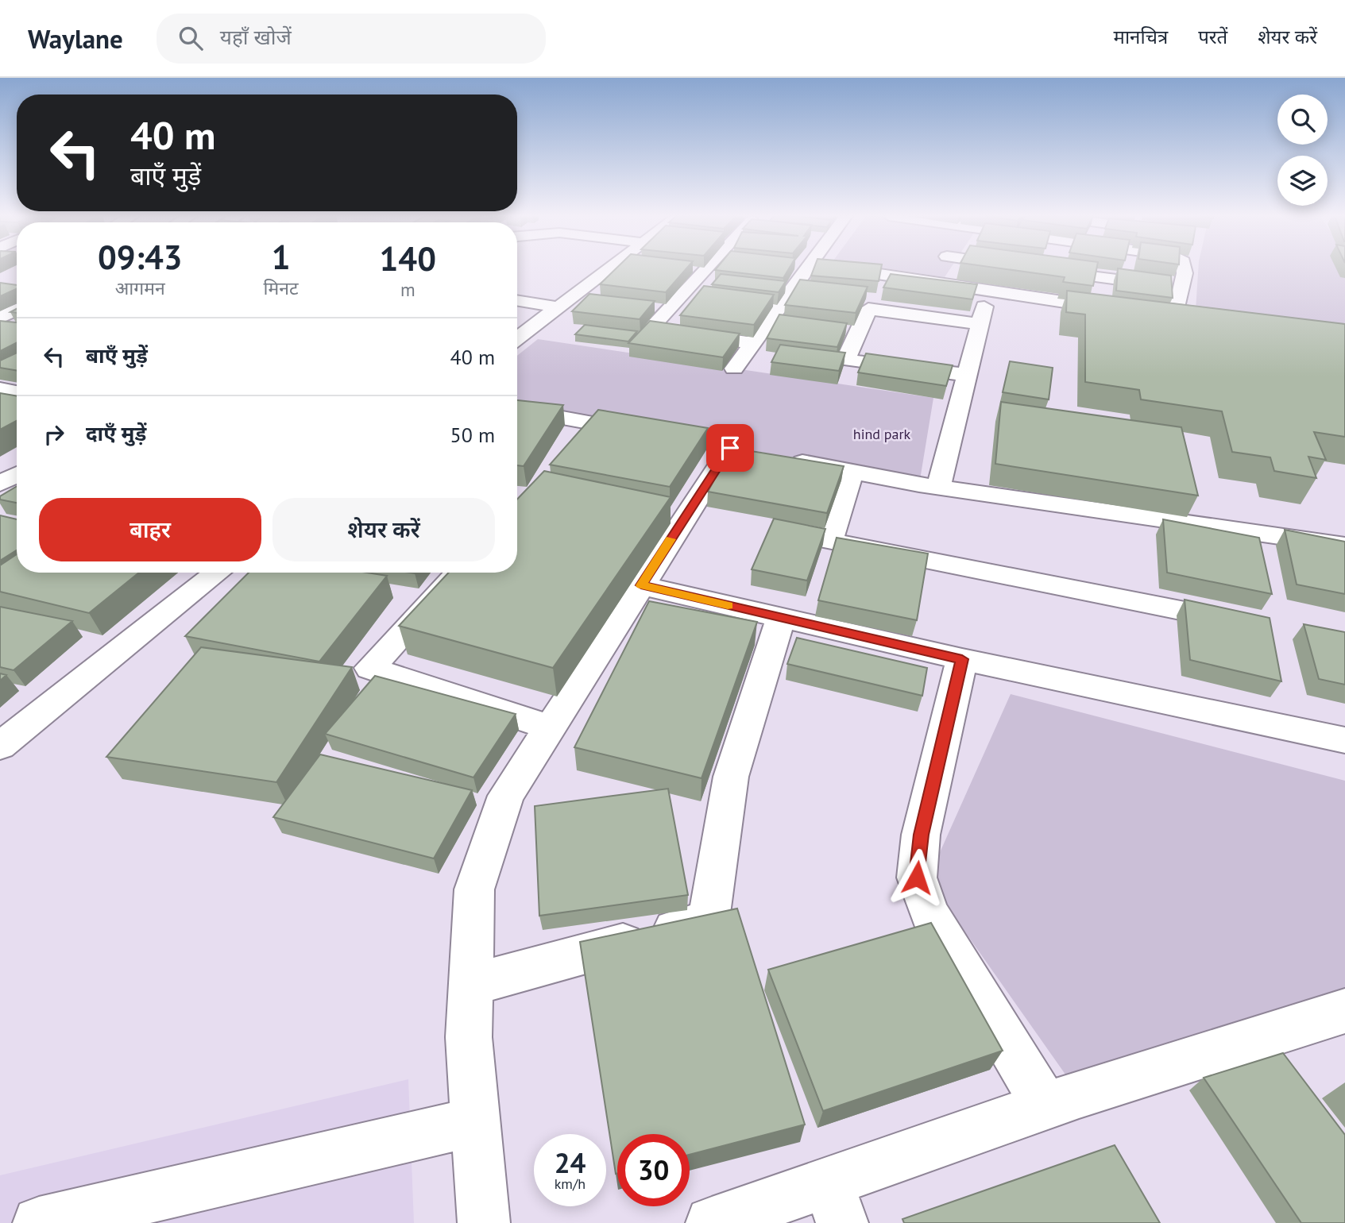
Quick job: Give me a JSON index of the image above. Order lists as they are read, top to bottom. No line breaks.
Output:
{"parks":["hind park"],"page":{"header":"Waylane","search":"यहाँ खोजें","nav":["मानचित्र","परतें","शेयर करें"],"turn":["40 m","बाएँ मुड़ें"],"eta":["09:43","आगमन","1","मिनट","140","m"],"list":[{"name":"बाएँ मुड़ें","value":"40 m"},{"name":"दाएँ मुड़ें","value":"50 m"}],"buttons":["बाहर","शेयर करें"],"speed":"24 km/h","limit":"30"}}
